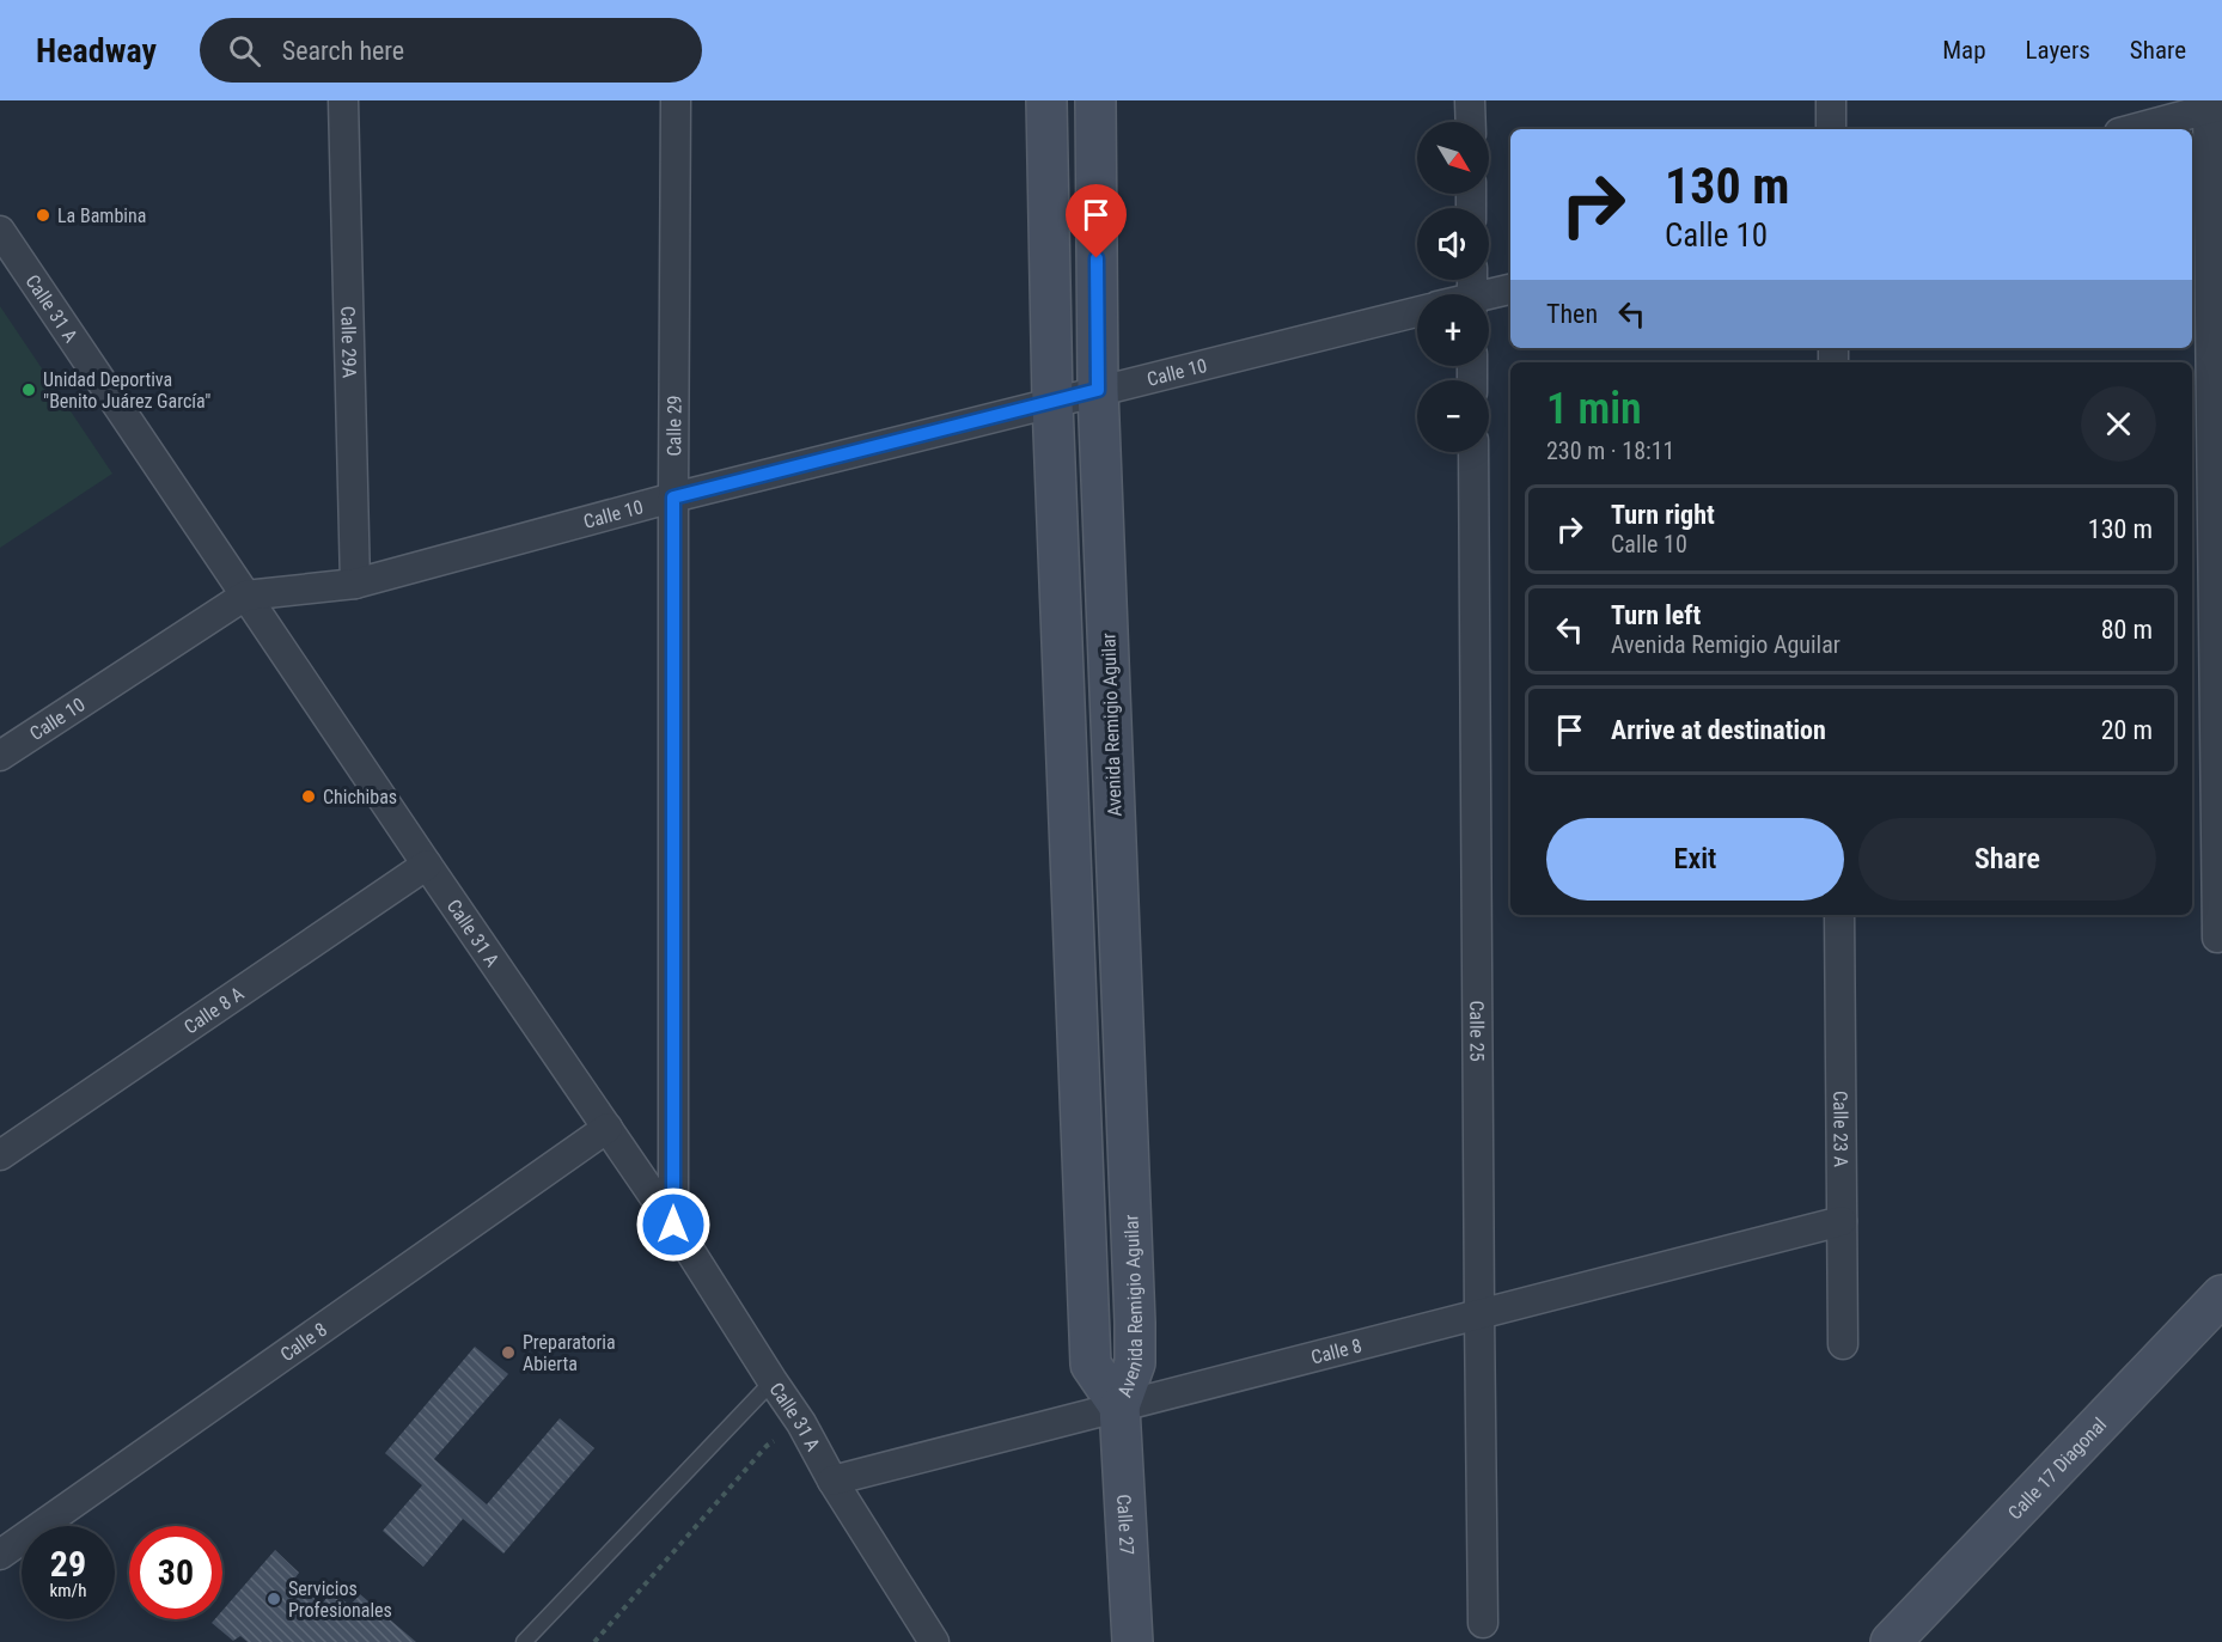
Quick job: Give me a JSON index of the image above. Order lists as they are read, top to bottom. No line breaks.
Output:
{"streets":{"street":["Calle 31 A","Calle 29A","Calle 10","Calle 29","Avenida Remigio Aguilar","Calle 8 A","Calle 25","Calle 23 A","Calle 8","Calle 17 Diagonal","Calle 27"]},"crossings":[["Calle 31 A","Calle 10"],["Calle 31 A","Calle 29"],["Calle 31 A","Calle 8 A"],["Calle 31 A","Calle 8"],["Calle 29A","Calle 10"],["Calle 10","Calle 29"],["Calle 10","Avenida Remigio Aguilar"],["Avenida Remigio Aguilar","Calle 8"],["Avenida Remigio Aguilar","Calle 27"],["Calle 25","Calle 8"],["Calle 23 A","Calle 8"],["Calle 8","Calle 27"]],"places":["La Bambina","Unidad Deportiva \"Benito Juárez García\"","Chichibas","Preparatoria Abierta","Servicios Profesionales"],"north":"bottom right","page":{"header":"Headway","search":"Search here","nav":["Map","Layers","Share"],"map_buttons":["+","−"],"turn":["130 m","Calle 10"],"then":"Then","heading":["1 min","230 m · 18:11"],"list":[{"name":"Turn right","note":"Calle 10","value":"130 m"},{"name":"Turn left","note":"Avenida Remigio Aguilar","value":"80 m"},{"name":"Arrive at destination","value":"20 m"}],"buttons":["Exit","Share"],"speed":"29 km/h","limit":"30"}}
